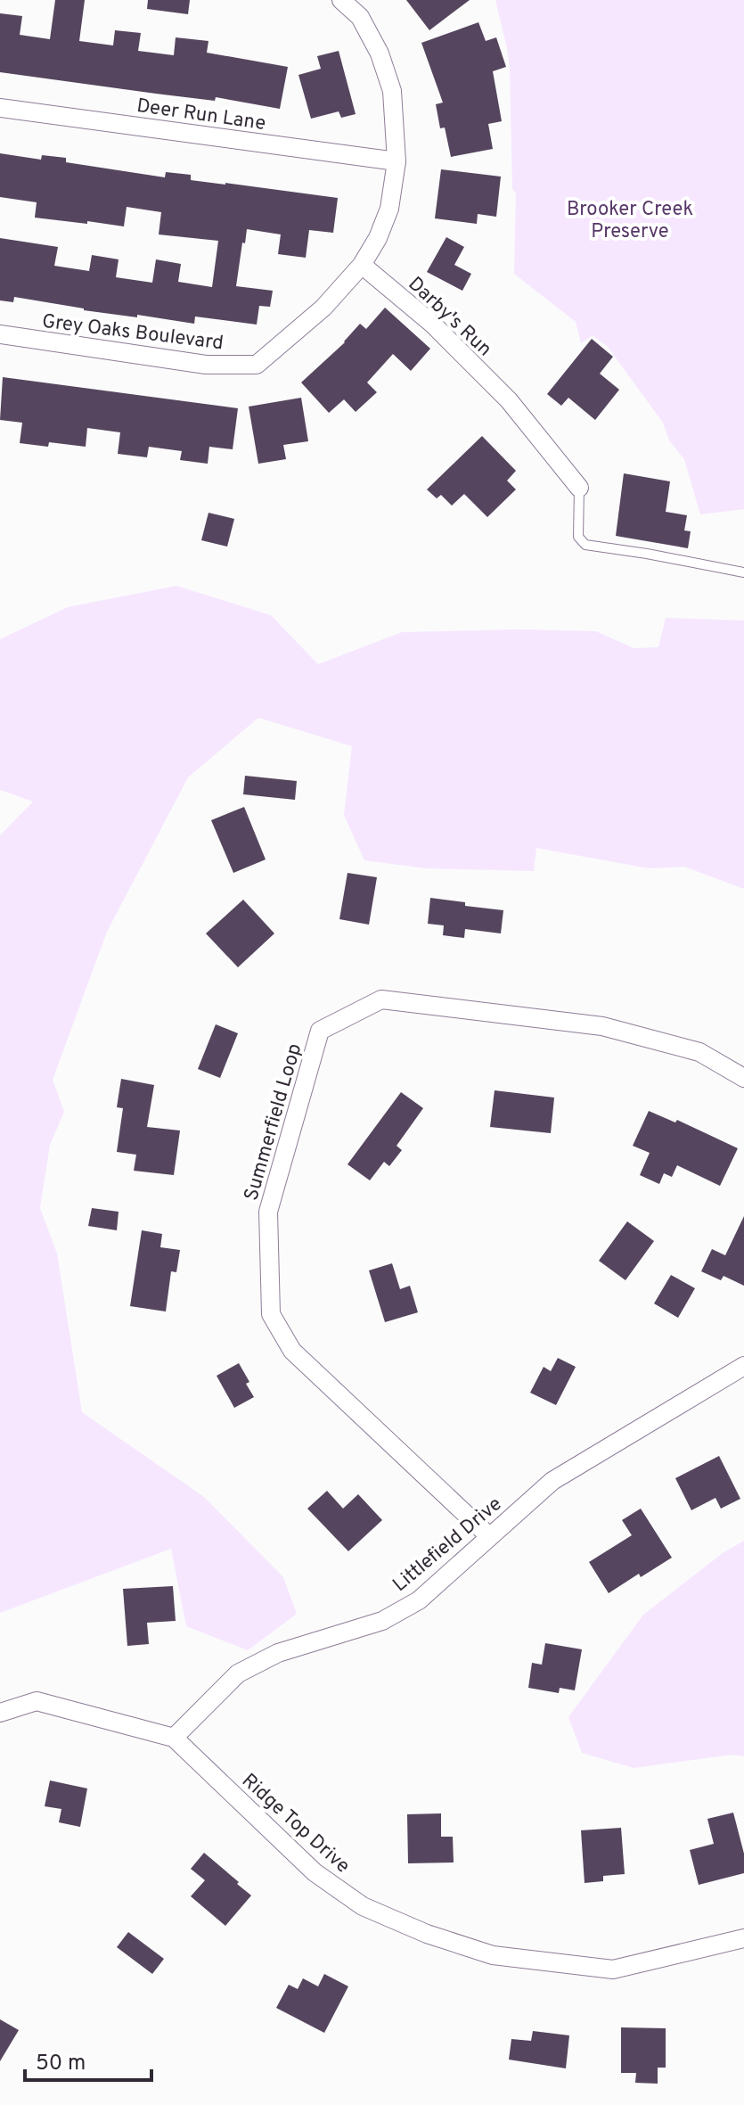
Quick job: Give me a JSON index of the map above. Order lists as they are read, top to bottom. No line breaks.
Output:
{"streets":{"street":["Deer Run Lane","Darby's Run","Grey Oaks Boulevard","Summerfield Loop","Littlefield Drive","Ridge Top Drive"]},"crossings":[["Deer Run Lane","Grey Oaks Boulevard"],["Darby's Run","Grey Oaks Boulevard"],["Summerfield Loop","Littlefield Drive"],["Littlefield Drive","Ridge Top Drive"]],"parks":["Brooker Creek Preserve"],"scale_bar":"50 m"}
